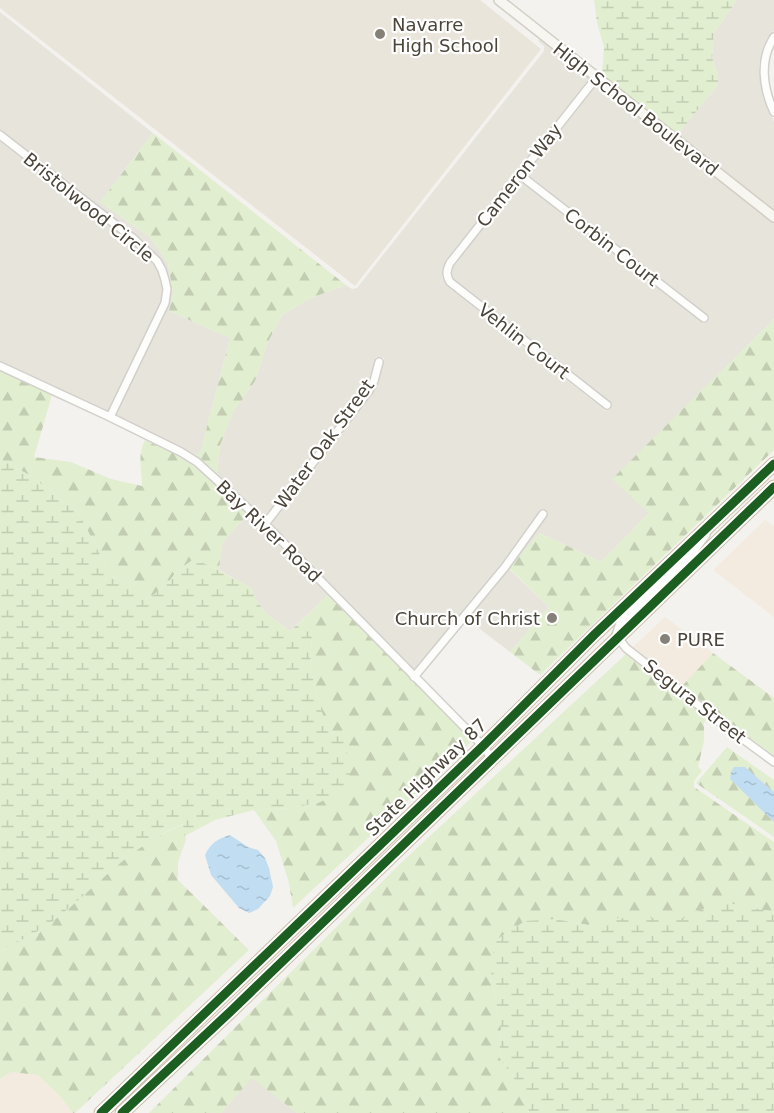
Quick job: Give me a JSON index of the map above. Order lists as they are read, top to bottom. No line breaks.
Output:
{"streets":{"highway":["State Highway 87"],"street":["High School Boulevard","Cameron Way","Bristolwood Circle","Corbin Court","Vehlin Court","Water Oak Street","Bay River Road","Segura Street"]},"crossings":[["High School Boulevard","Cameron Way"],["Cameron Way","Corbin Court"],["Cameron Way","Vehlin Court"],["Bristolwood Circle","Bay River Road"],["Water Oak Street","Bay River Road"],["Bay River Road","State Highway 87"]],"places":["Navarre High School","Church of Christ","PURE"]}
